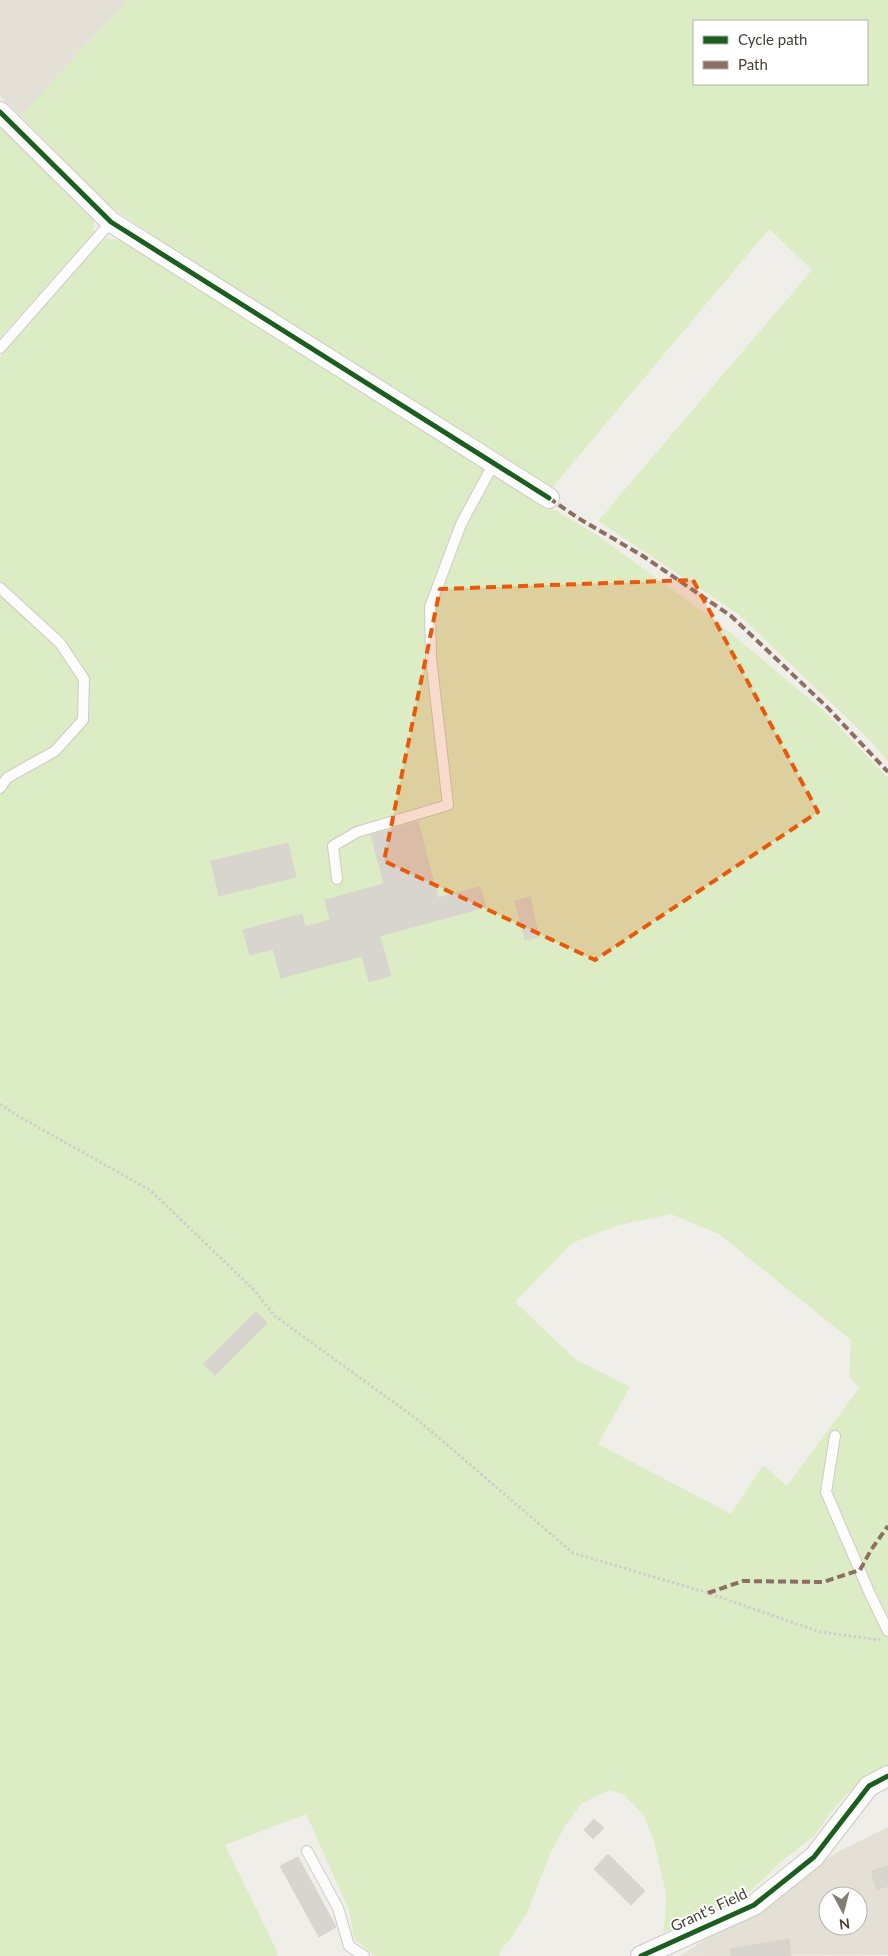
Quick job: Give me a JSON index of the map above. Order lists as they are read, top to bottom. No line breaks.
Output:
{"streets":{"street":["Grant's Field"]},"legend":["Cycle path","Path"],"north":"bottom"}
